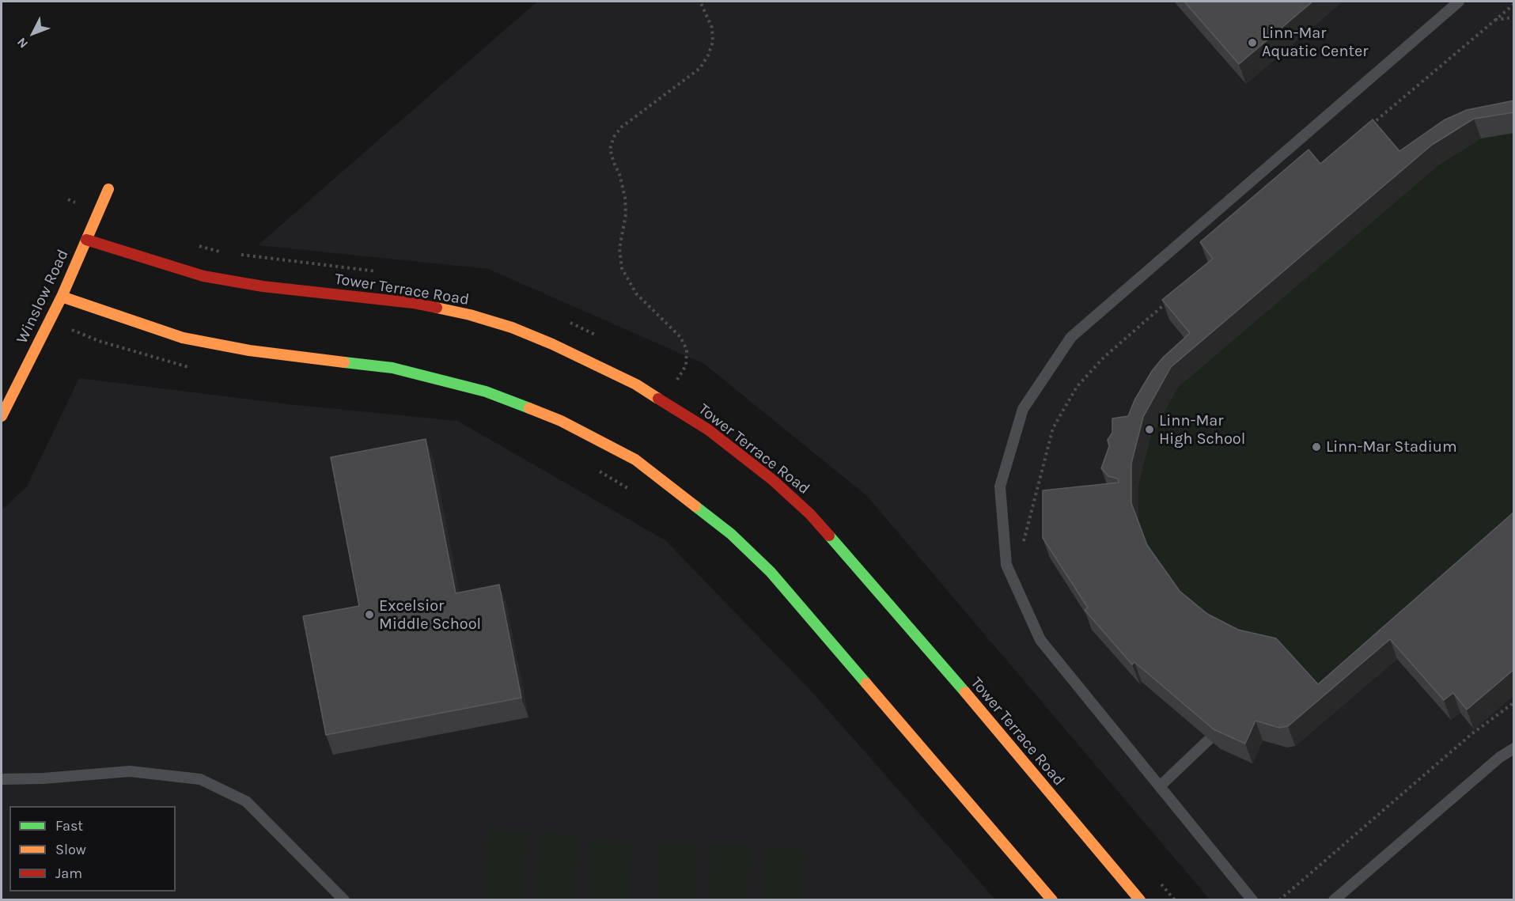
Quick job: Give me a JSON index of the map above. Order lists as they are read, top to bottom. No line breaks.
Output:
{"streets":{"street":["Tower Terrace Road","Winslow Road"]},"crossings":[["Tower Terrace Road","Winslow Road"]],"places":["Linn-Mar Aquatic Center","Linn-Mar High School","Linn-Mar Stadium","Excelsior Middle School"],"legend":["Fast","Slow","Jam"],"north":"bottom left"}
